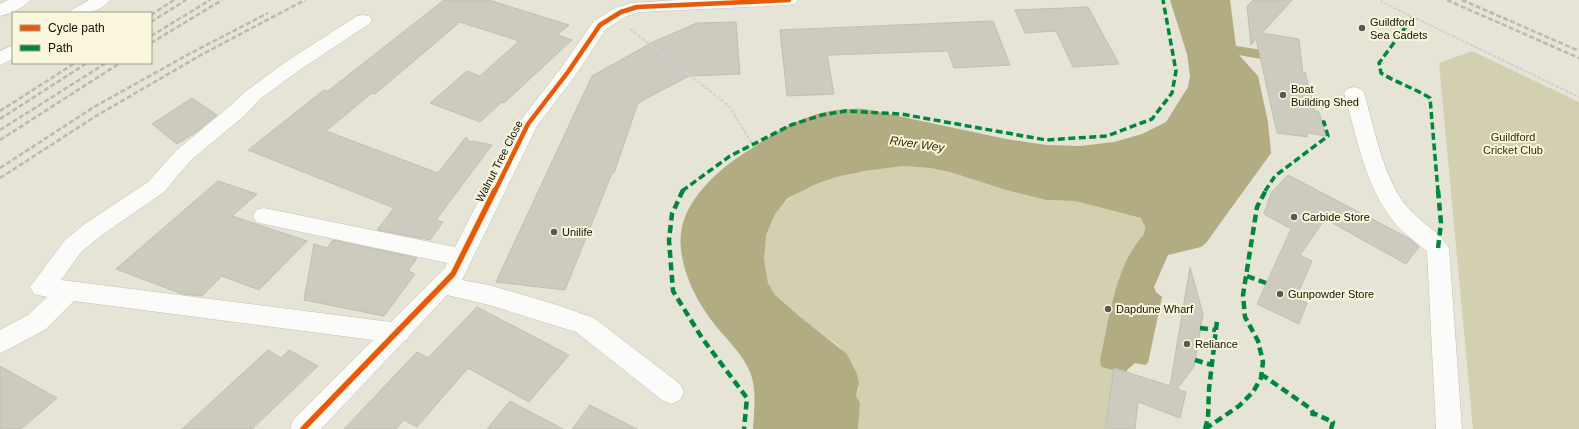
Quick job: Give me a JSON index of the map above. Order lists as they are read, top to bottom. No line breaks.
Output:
{"streets":{"street":["Walnut Tree Close"]},"water":["River Wey"],"parks":["Guildford Cricket Club"],"places":["Guildford Sea Cadets","Boat Building Shed","Carbide Store","Unilife","Gunpowder Store","Dapdune Wharf","Reliance"],"legend":["Cycle path","Path"]}
